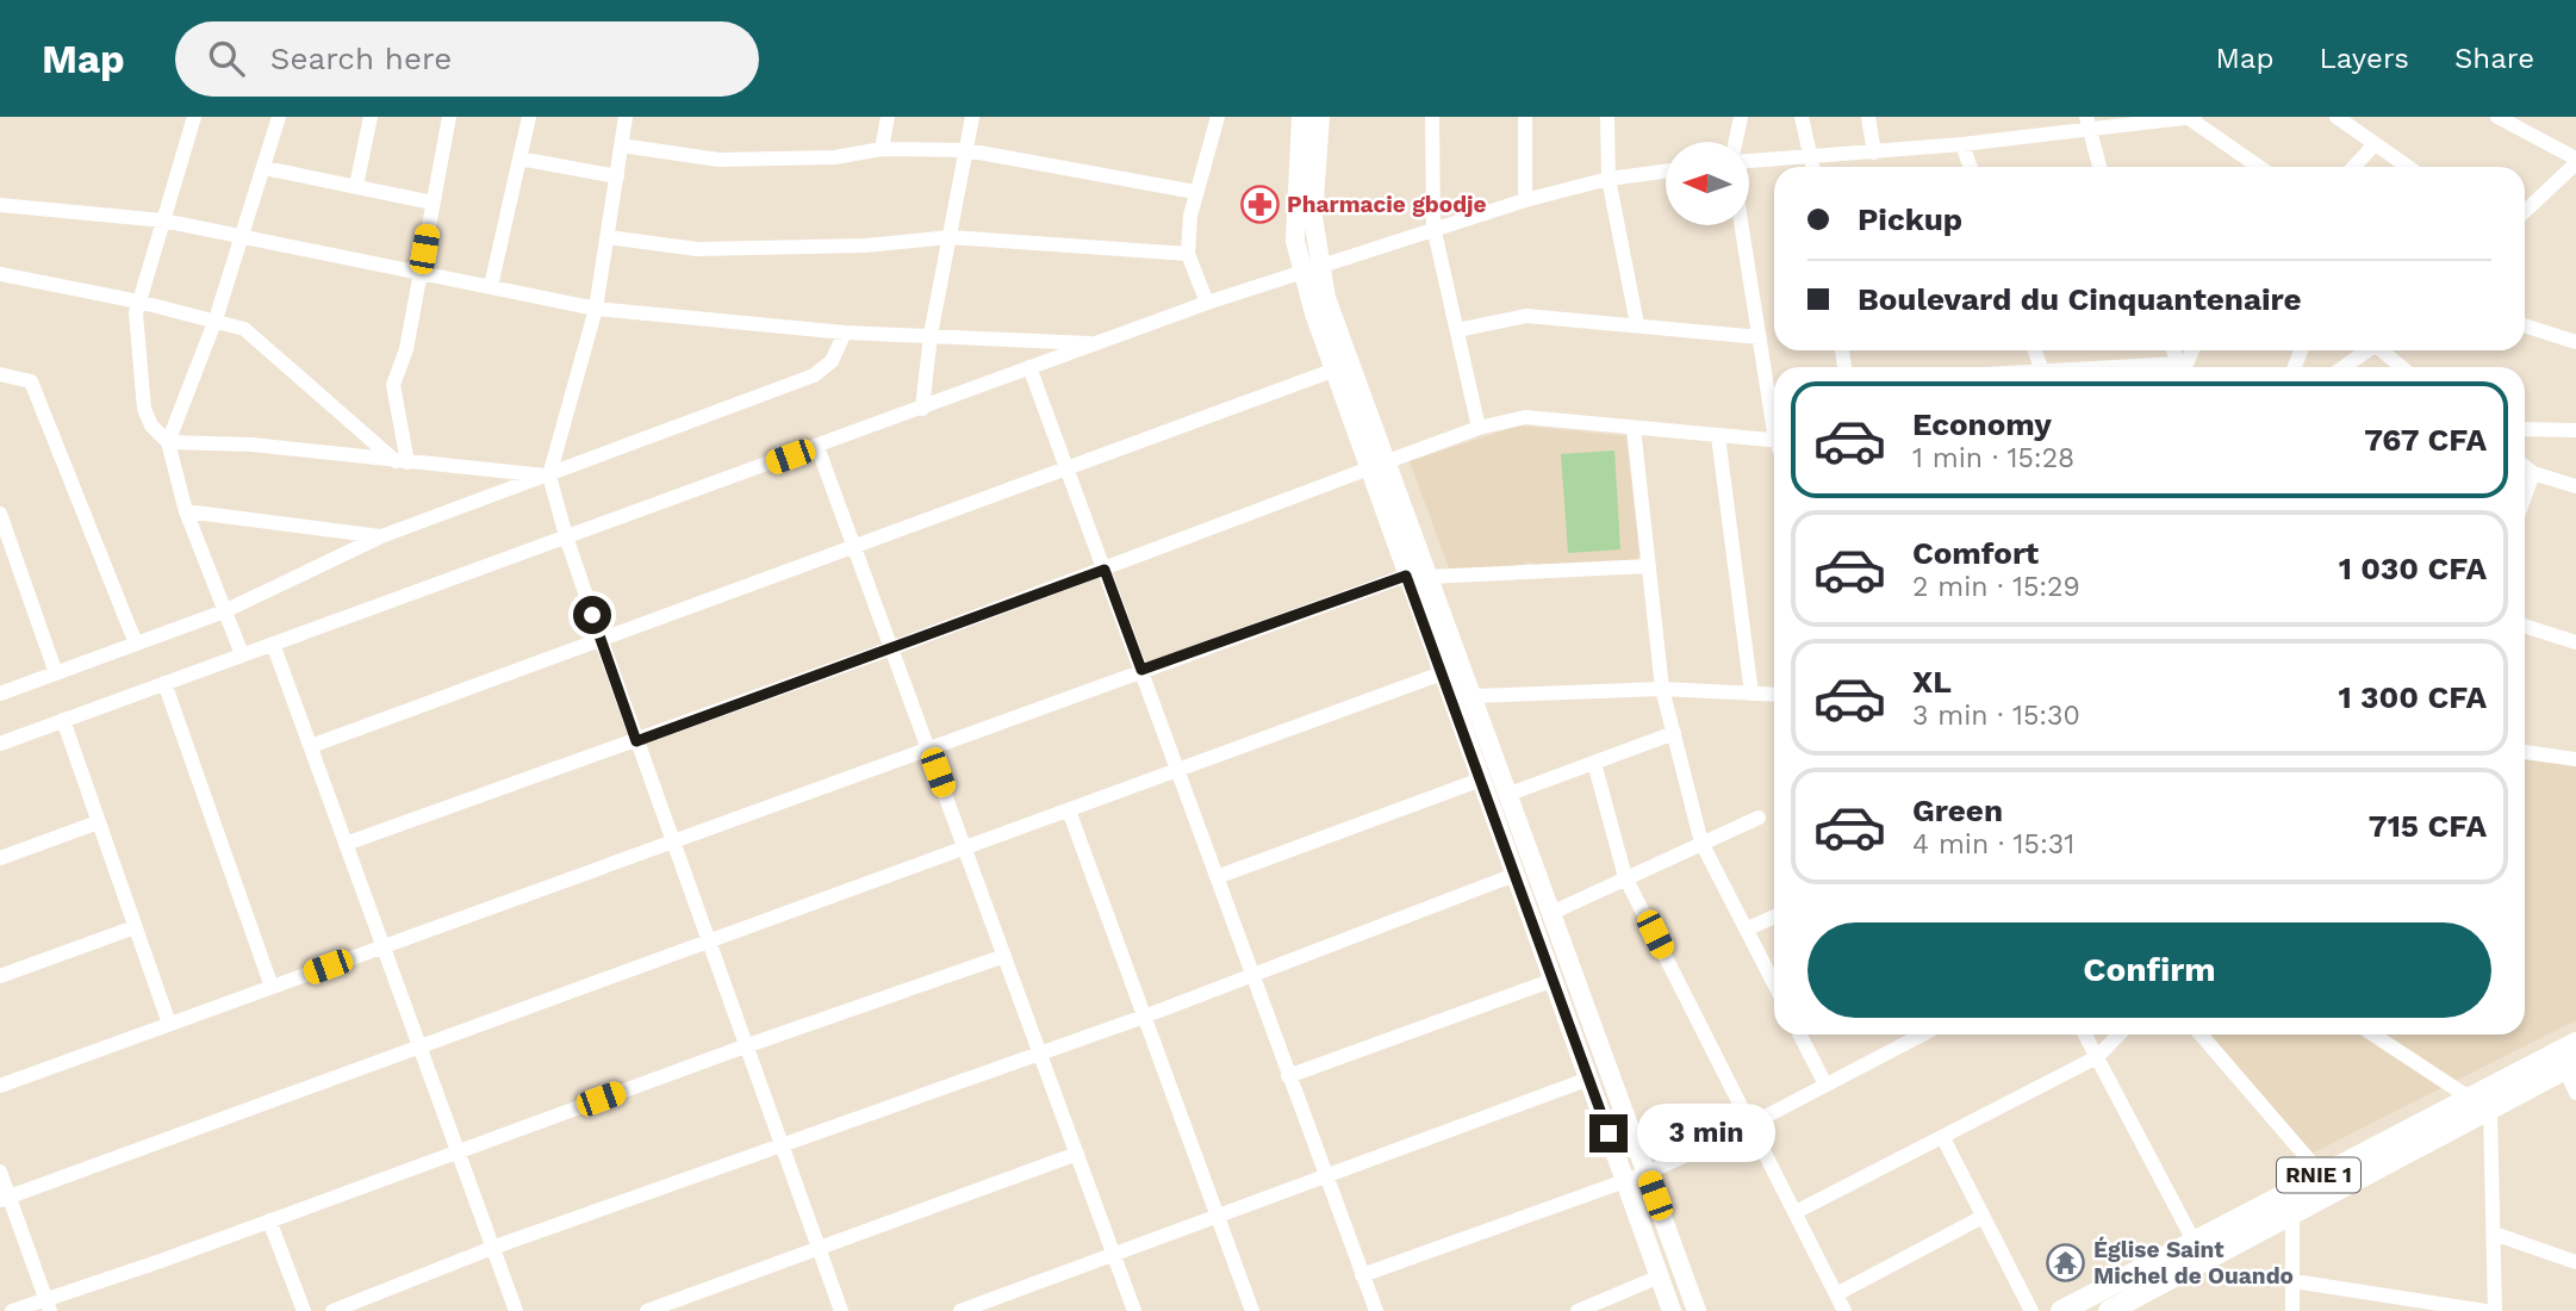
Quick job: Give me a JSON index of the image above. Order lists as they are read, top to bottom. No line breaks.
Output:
{"streets":{"highway":["RNIE 1"]},"places":{"pharmacy":["Pharmacie gbodje"],"temple":["Église Saint Michel de Ouando"]},"north":"left","page":{"header":"Map","search":"Search here","nav":["Map","Layers","Share"],"banner":["Pickup","Boulevard du Cinquantenaire"],"list":[{"name":"Economy","note":"1 min · 15:28","value":"767 CFA"},{"name":"Comfort","note":"2 min · 15:29","value":"1 030 CFA"},{"name":"XL","note":"3 min · 15:30","value":"1 300 CFA"},{"name":"Green","note":"4 min · 15:31","value":"715 CFA"}],"buttons":"Confirm","bubble":"3 min"}}
